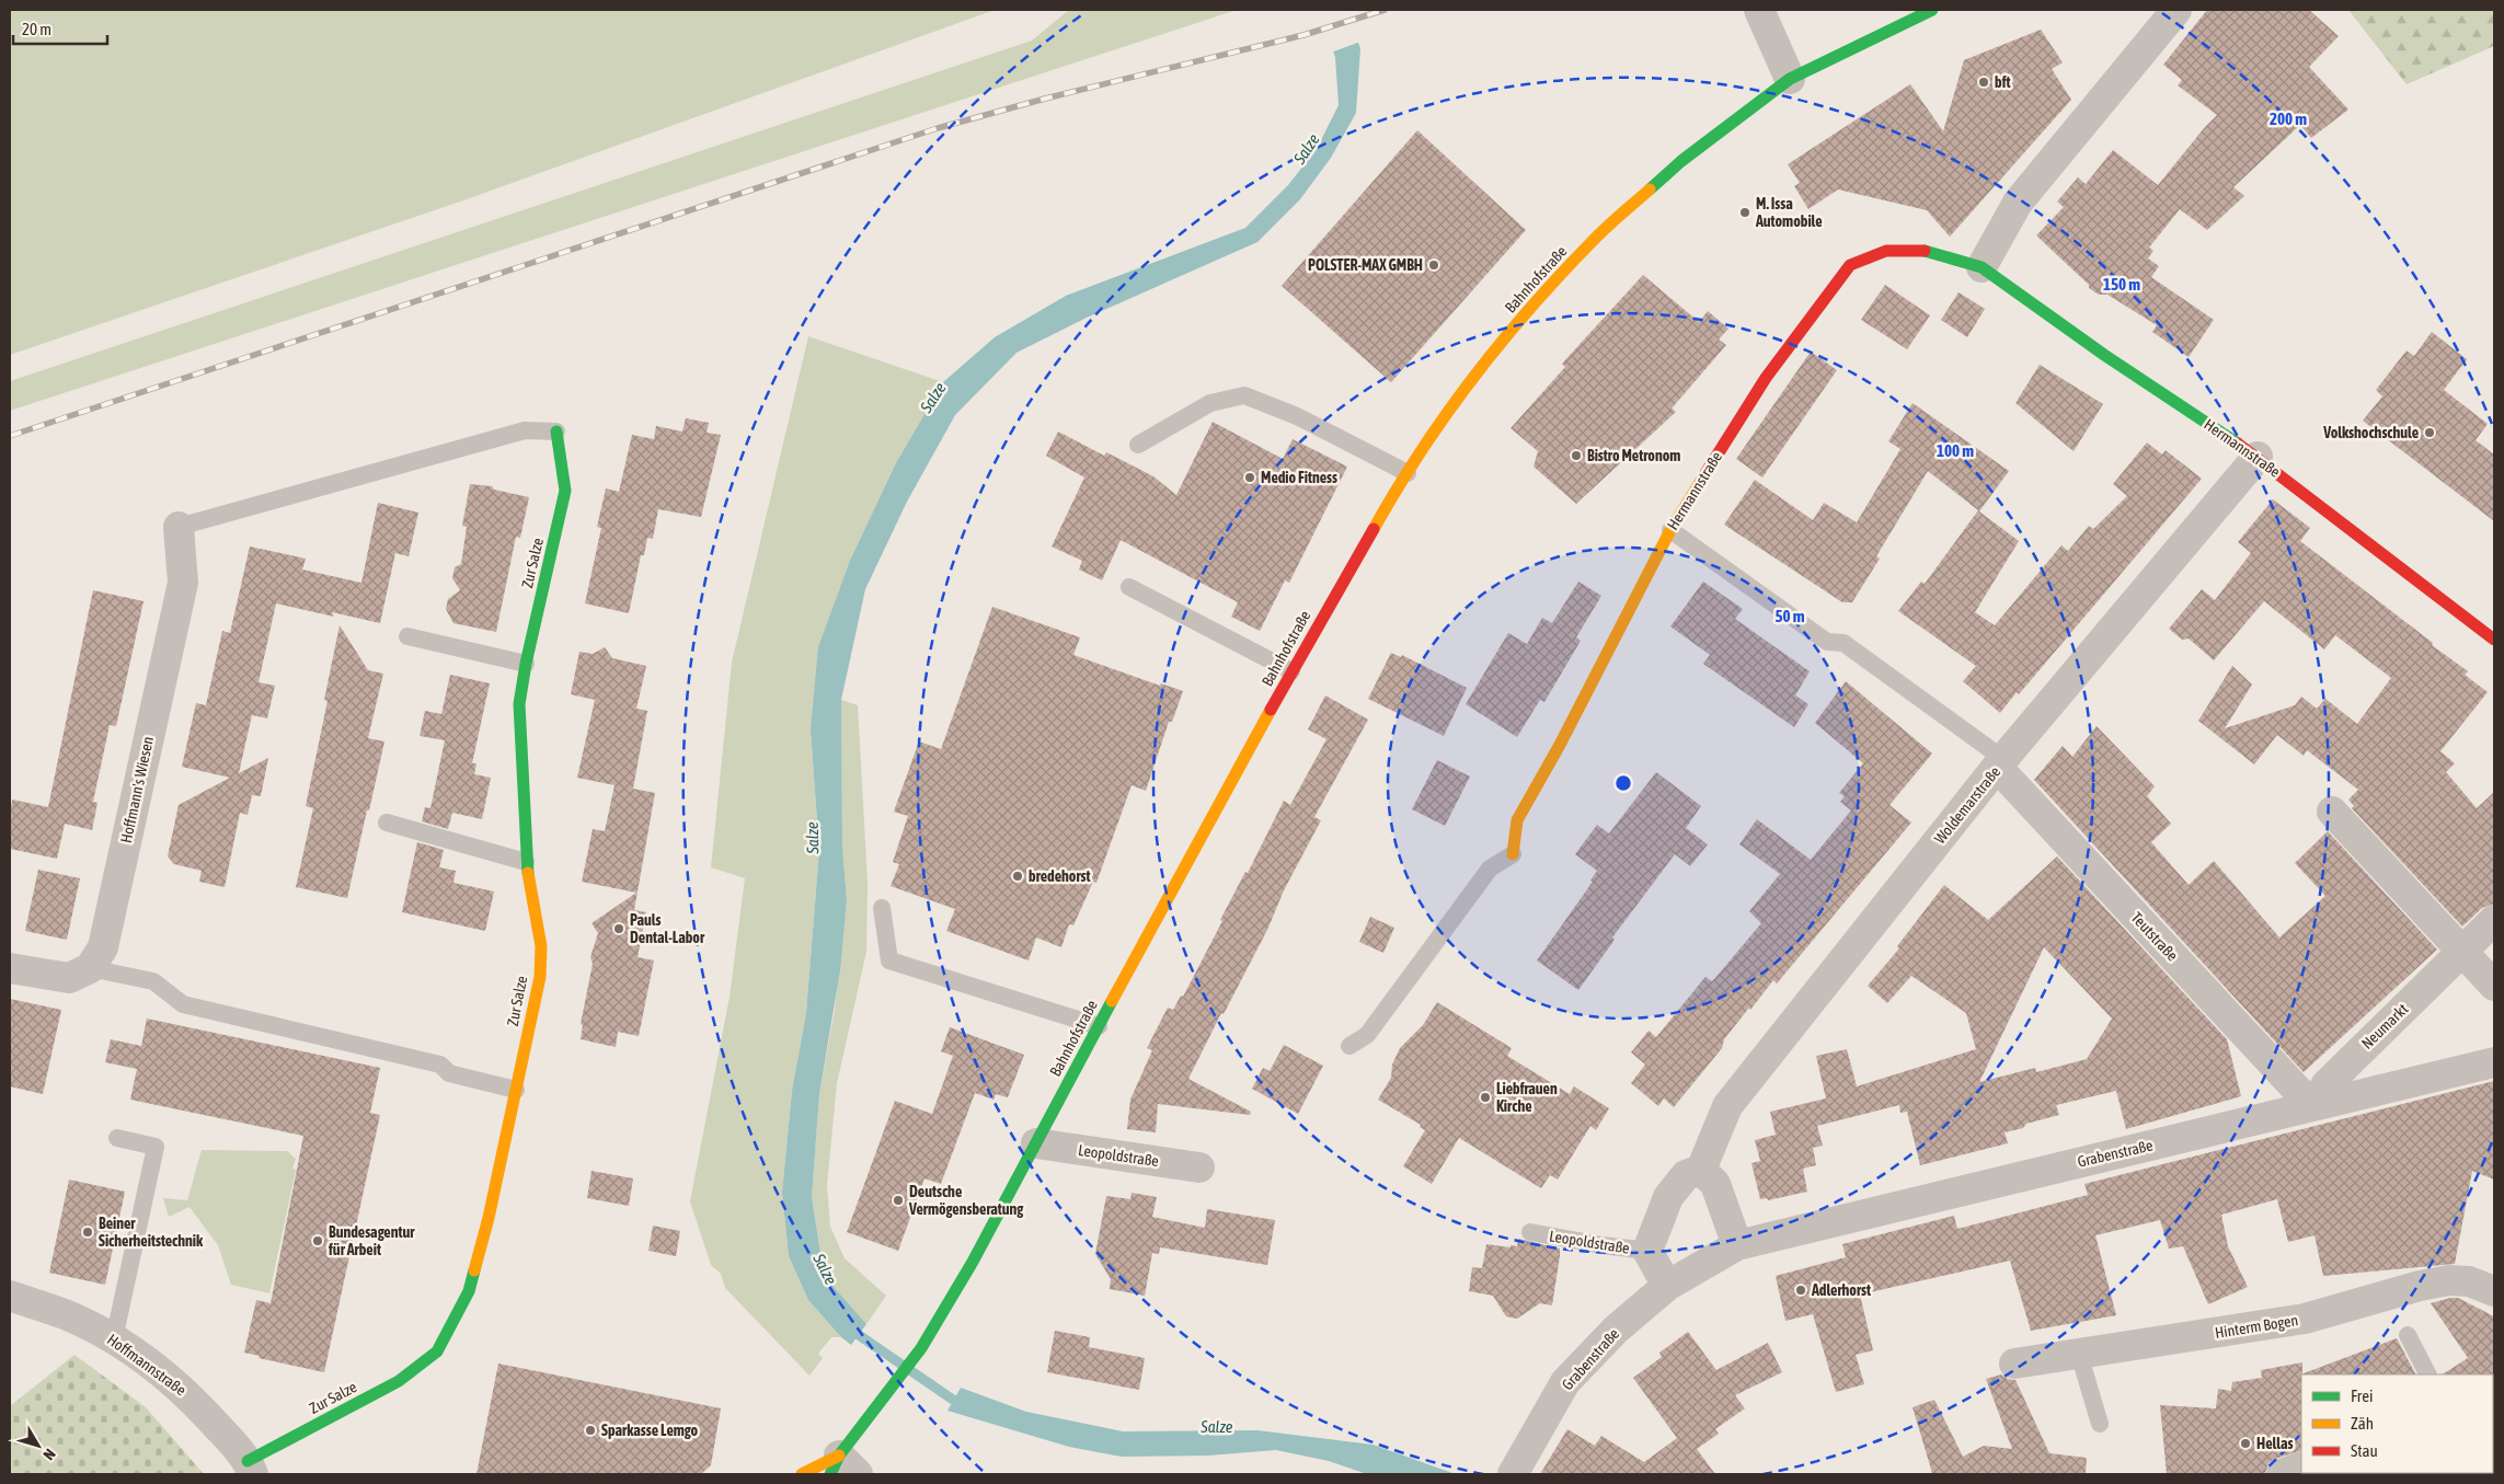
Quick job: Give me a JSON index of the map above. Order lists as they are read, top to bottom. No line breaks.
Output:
{"streets":{"street":["Bahnhofstraße","Hermannstraße","Zur Salze","Hoffmann's Wiesen","Woldemarstraße","Teutstraße","Neumarkt","Grabenstraße","Leopoldstraße","Hinterm Bogen","Hoffmannstraße"]},"crossings":[["Bahnhofstraße","Leopoldstraße"],["Hermannstraße","Woldemarstraße"],["Zur Salze","Hoffmannstraße"],["Woldemarstraße","Teutstraße"],["Teutstraße","Neumarkt"],["Teutstraße","Grabenstraße"],["Neumarkt","Grabenstraße"]],"water":["Salze"],"places":["bft","M. Issa Automobile","POLSTER-MAX GMBH","Volkshochschule","Bistro Metronom","Medio Fitness","bredehorst","Pauls Dental-Labor","Liebfrauen Kirche","Deutsche Vermögensberatung","Beiner Sicherheitstechnik","Bundesagentur für Arbeit","Adlerhorst","Sparkasse Lemgo","Hellas"],"legend":["Frei","Zäh","Stau"],"scale_bar":"20 m","north":"bottom right","rings":["200 m","150 m","100 m","50 m"]}
